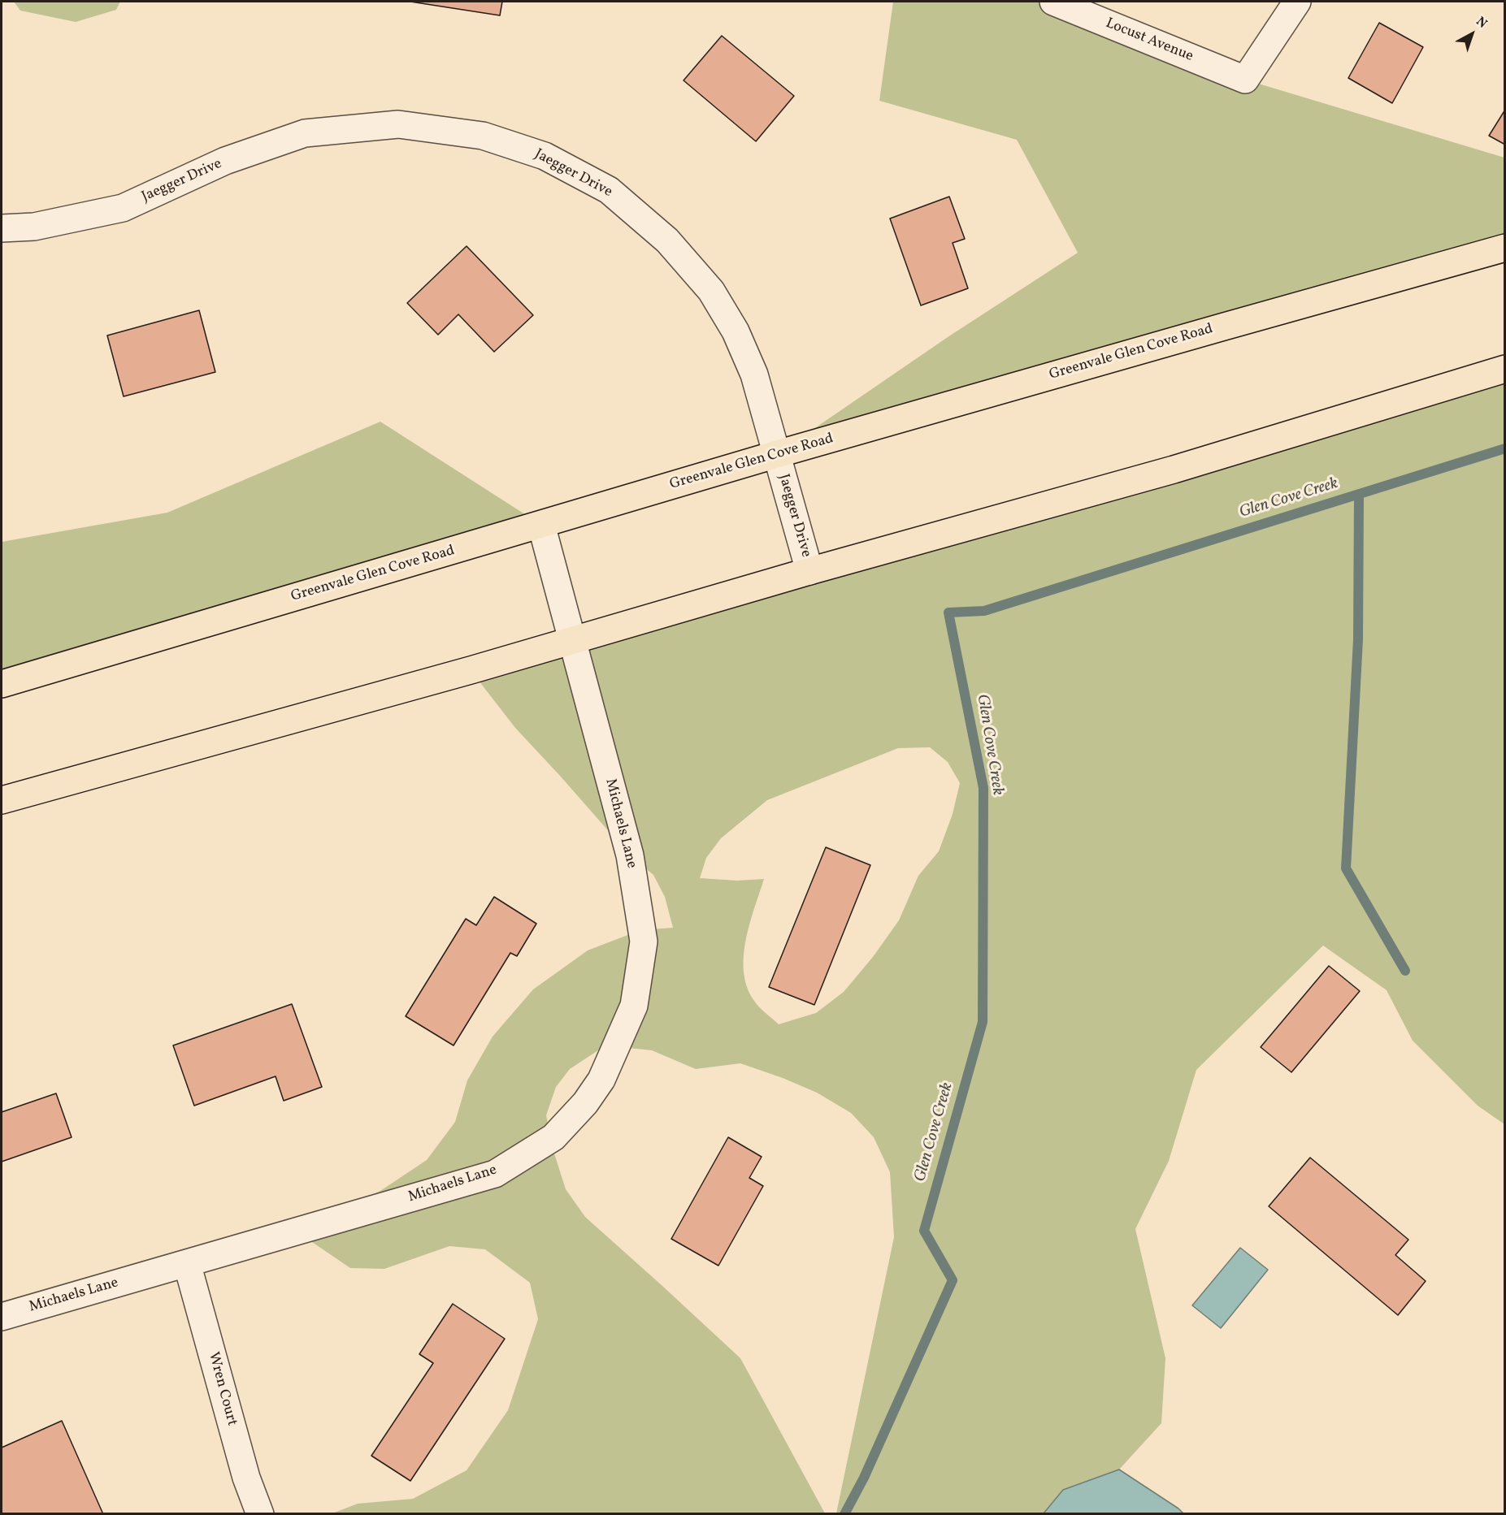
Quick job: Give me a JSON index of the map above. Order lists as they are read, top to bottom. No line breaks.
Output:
{"streets":{"main road":["Greenvale Glen Cove Road"],"street":["Locust Avenue","Jaegger Drive","Michaels Lane","Wren Court"]},"crossings":[["Jaegger Drive","Greenvale Glen Cove Road"],["Greenvale Glen Cove Road","Michaels Lane"],["Michaels Lane","Wren Court"]],"water":["Glen Cove Creek"],"north":"top right"}
